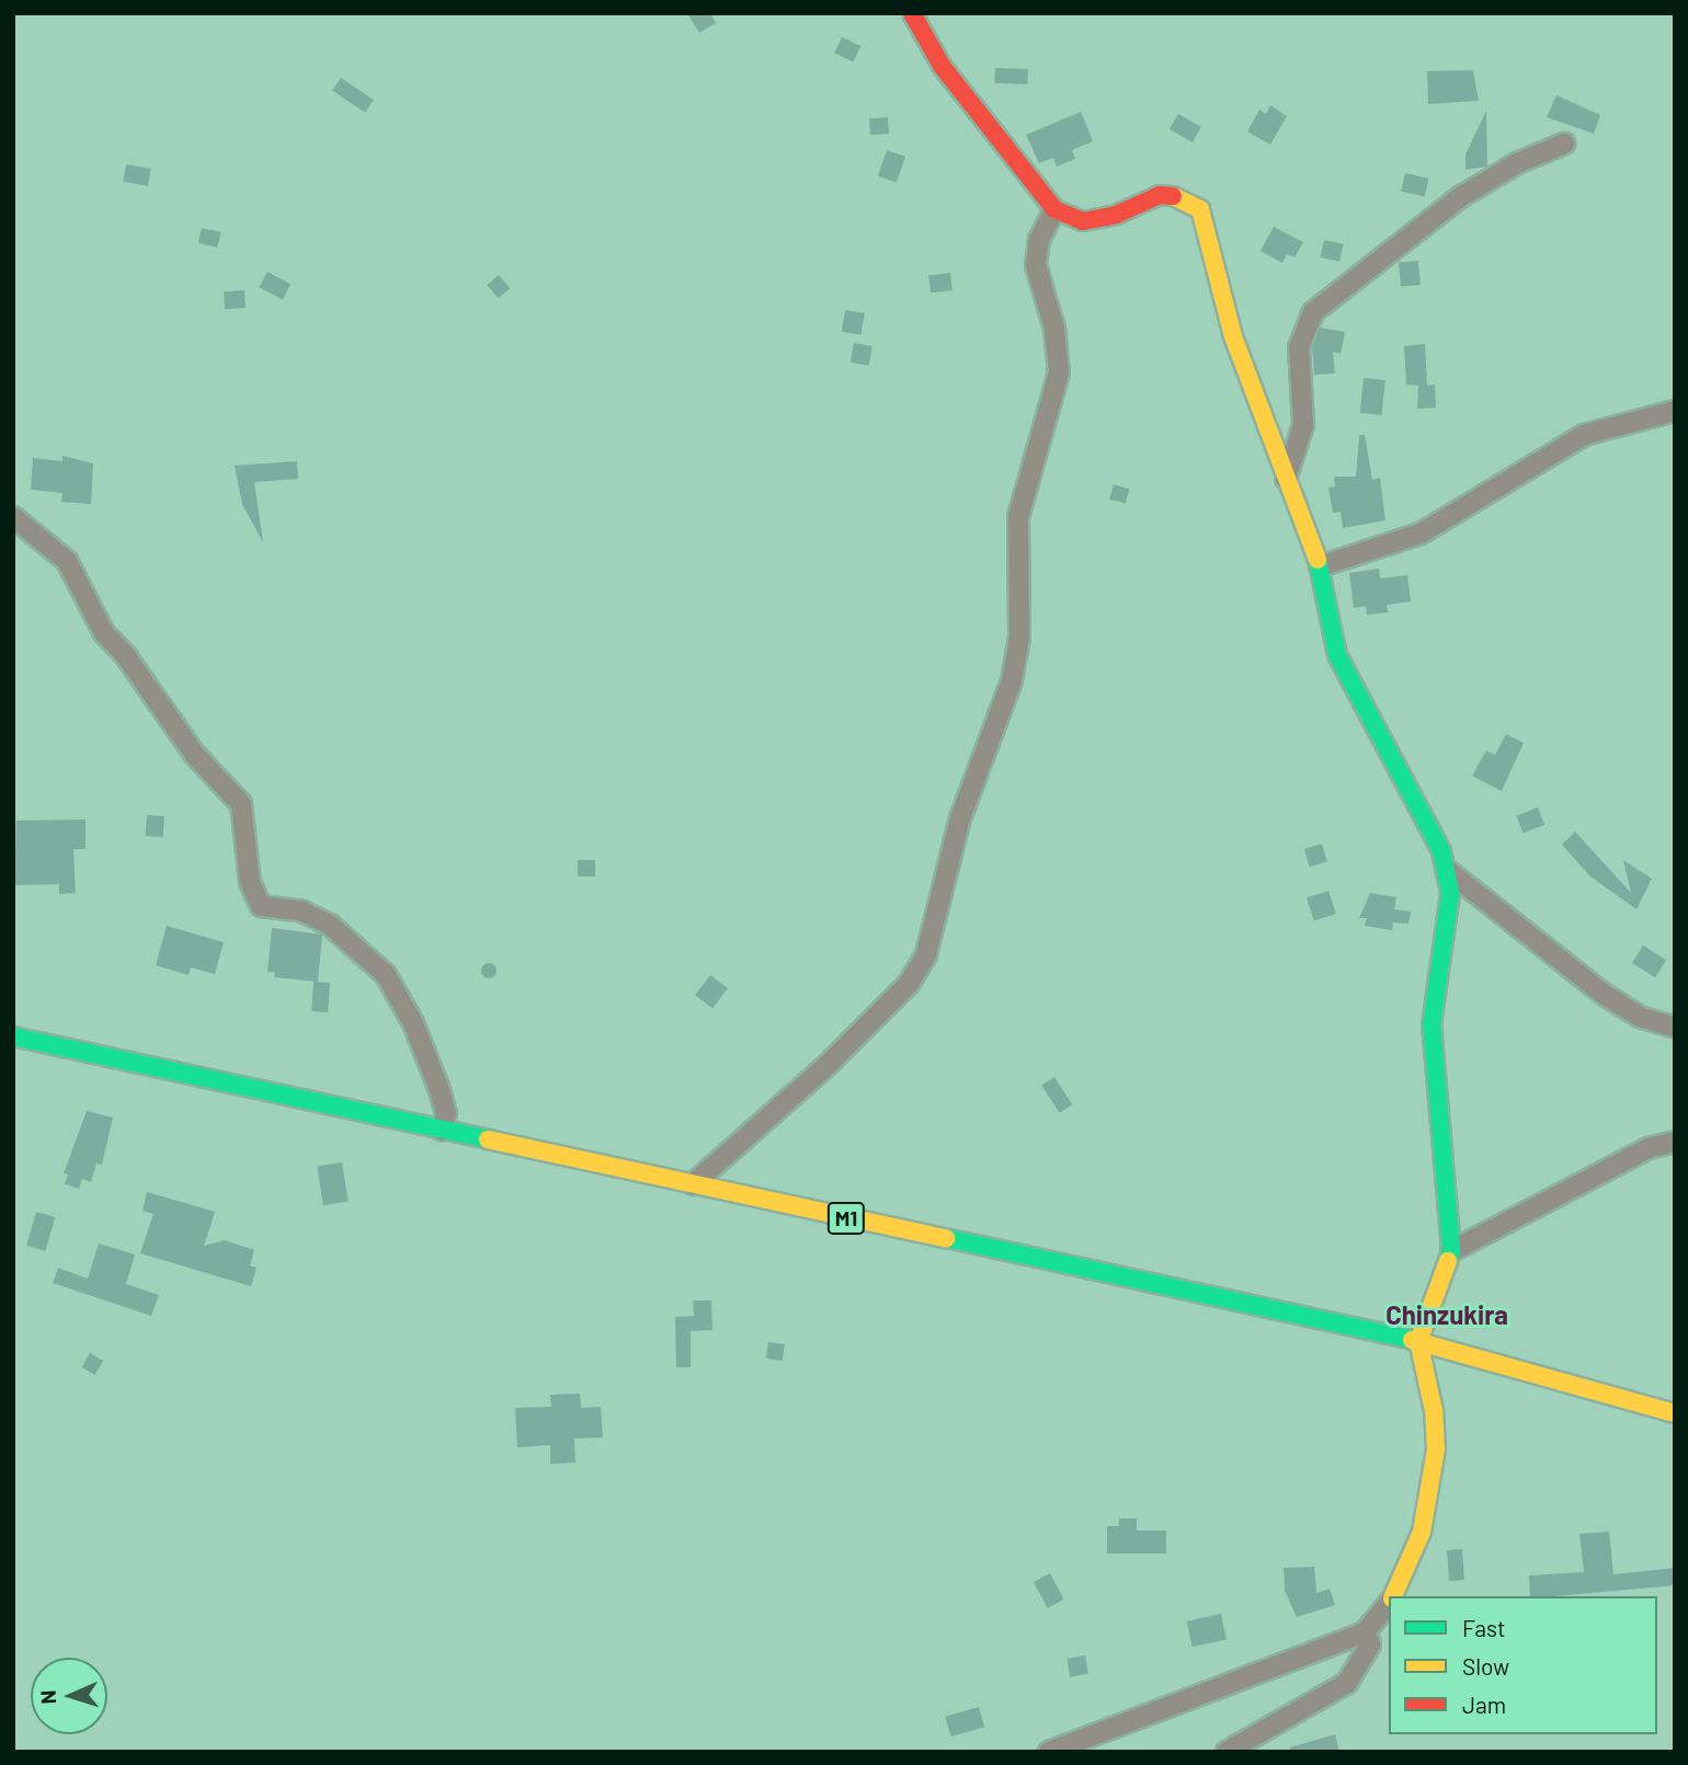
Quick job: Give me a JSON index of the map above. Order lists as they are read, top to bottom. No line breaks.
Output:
{"streets":{"main road":["M1"]},"districts":["Chinzukira"],"legend":["Fast","Slow","Jam"],"north":"left"}
